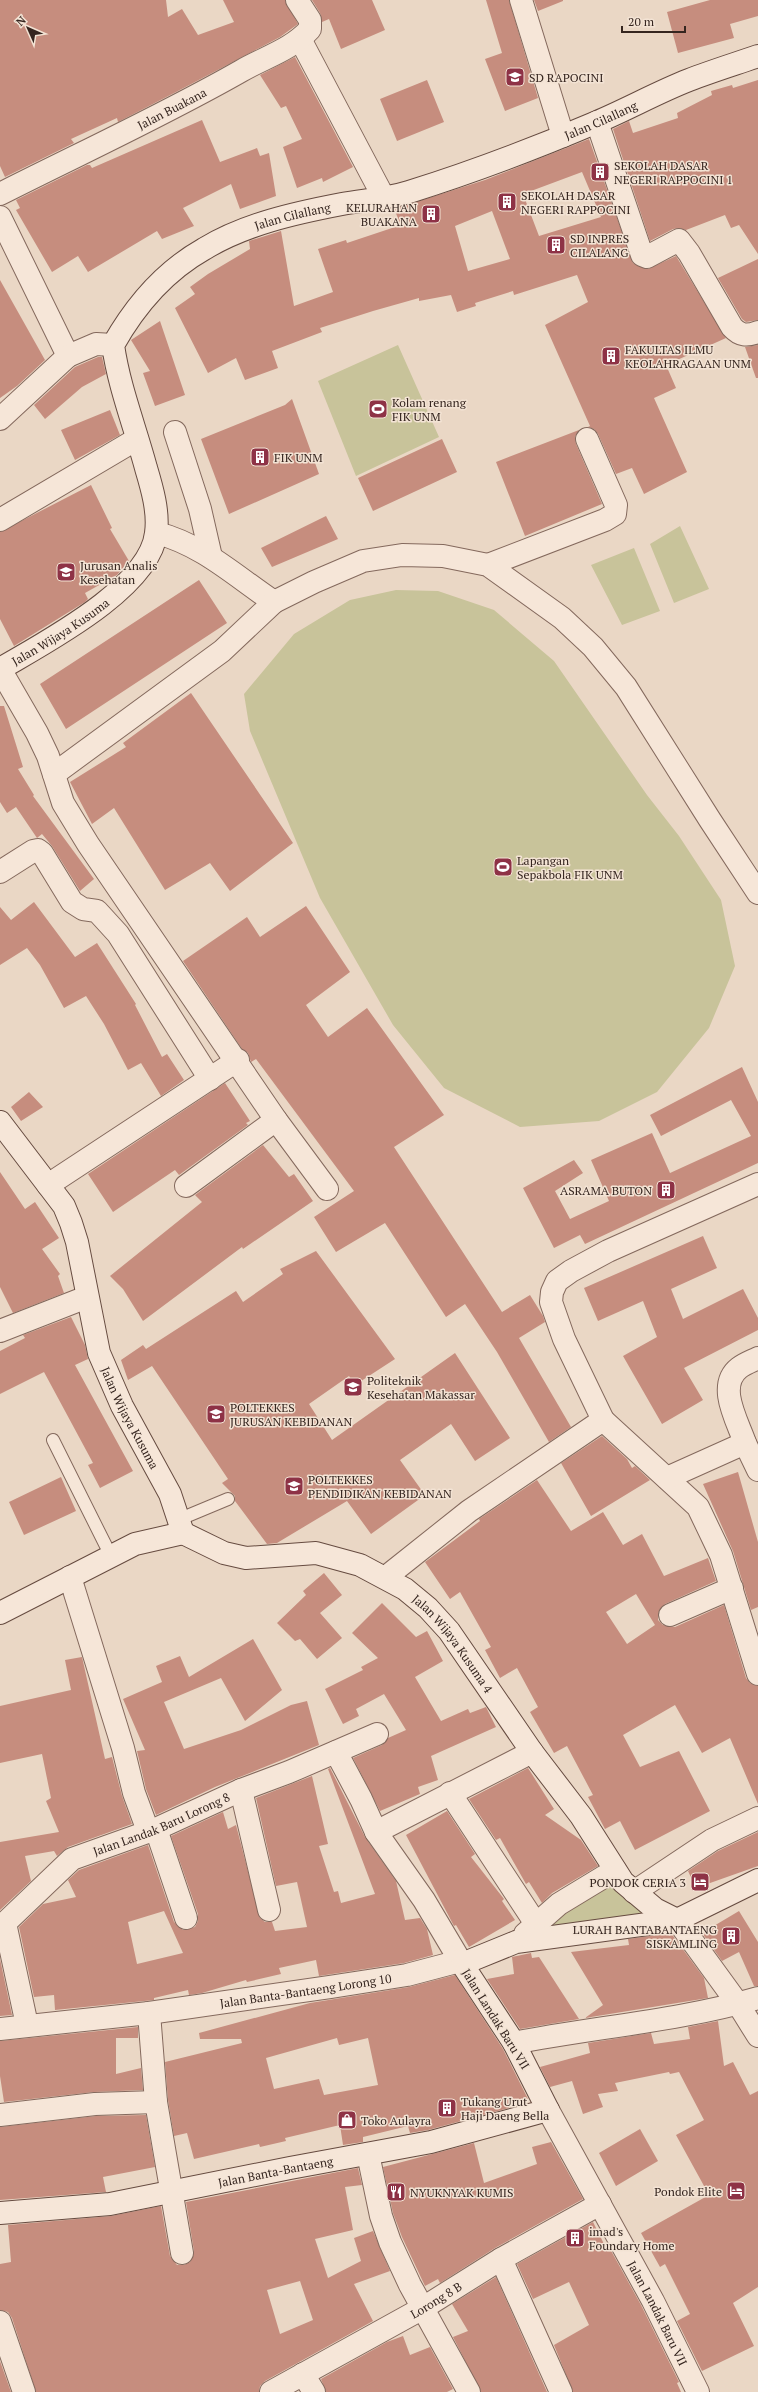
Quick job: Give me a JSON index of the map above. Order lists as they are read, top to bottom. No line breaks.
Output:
{"streets":{"street":["Jalan Buakana","Jalan Cilallang","Jalan Wijaya Kusuma","Jalan Wijaya Kusuma 4","Jalan Landak Baru Lorong 8","Jalan Banta-Bantaeng Lorong 10","Jalan Landak Baru VII","Jalan Banta-Bantaeng","Lorong 8 B"]},"crossings":[["Jalan Wijaya Kusuma","Jalan Wijaya Kusuma 4"],["Jalan Banta-Bantaeng Lorong 10","Jalan Landak Baru VII"],["Jalan Landak Baru VII","Jalan Banta-Bantaeng"],["Jalan Landak Baru VII","Lorong 8 B"]],"places":{"school or university":["SD RAPOCINI","Jurusan Analis Kesehatan","Politeknik Kesehatan Makassar","POLTEKKES JURUSAN KEBIDANAN","POLTEKKES PENDIDIKAN KEBIDANAN"],"building":["SEKOLAH DASAR NEGERI RAPPOCINI 1","SEKOLAH DASAR NEGERI RAPPOCINI","KELURAHAN BUAKANA","SD INPRES CILALANG","FAKULTAS ILMU KEOLAHRAGAAN UNM","FIK UNM","ASRAMA BUTON","LURAH BANTABANTAENG SISKAMLING","Tukang Urut Haji Daeng Bella","imad's Foundary Home"],"sports":["Kolam renang FIK UNM","Lapangan Sepakbola FIK UNM"],"hotel":["PONDOK CERIA 3","Pondok Elite"],"shop":["Toko Aulayra"],"restaurant":["NYUKNYAK KUMIS"]},"scale_bar":"20 m","north":"top left"}
